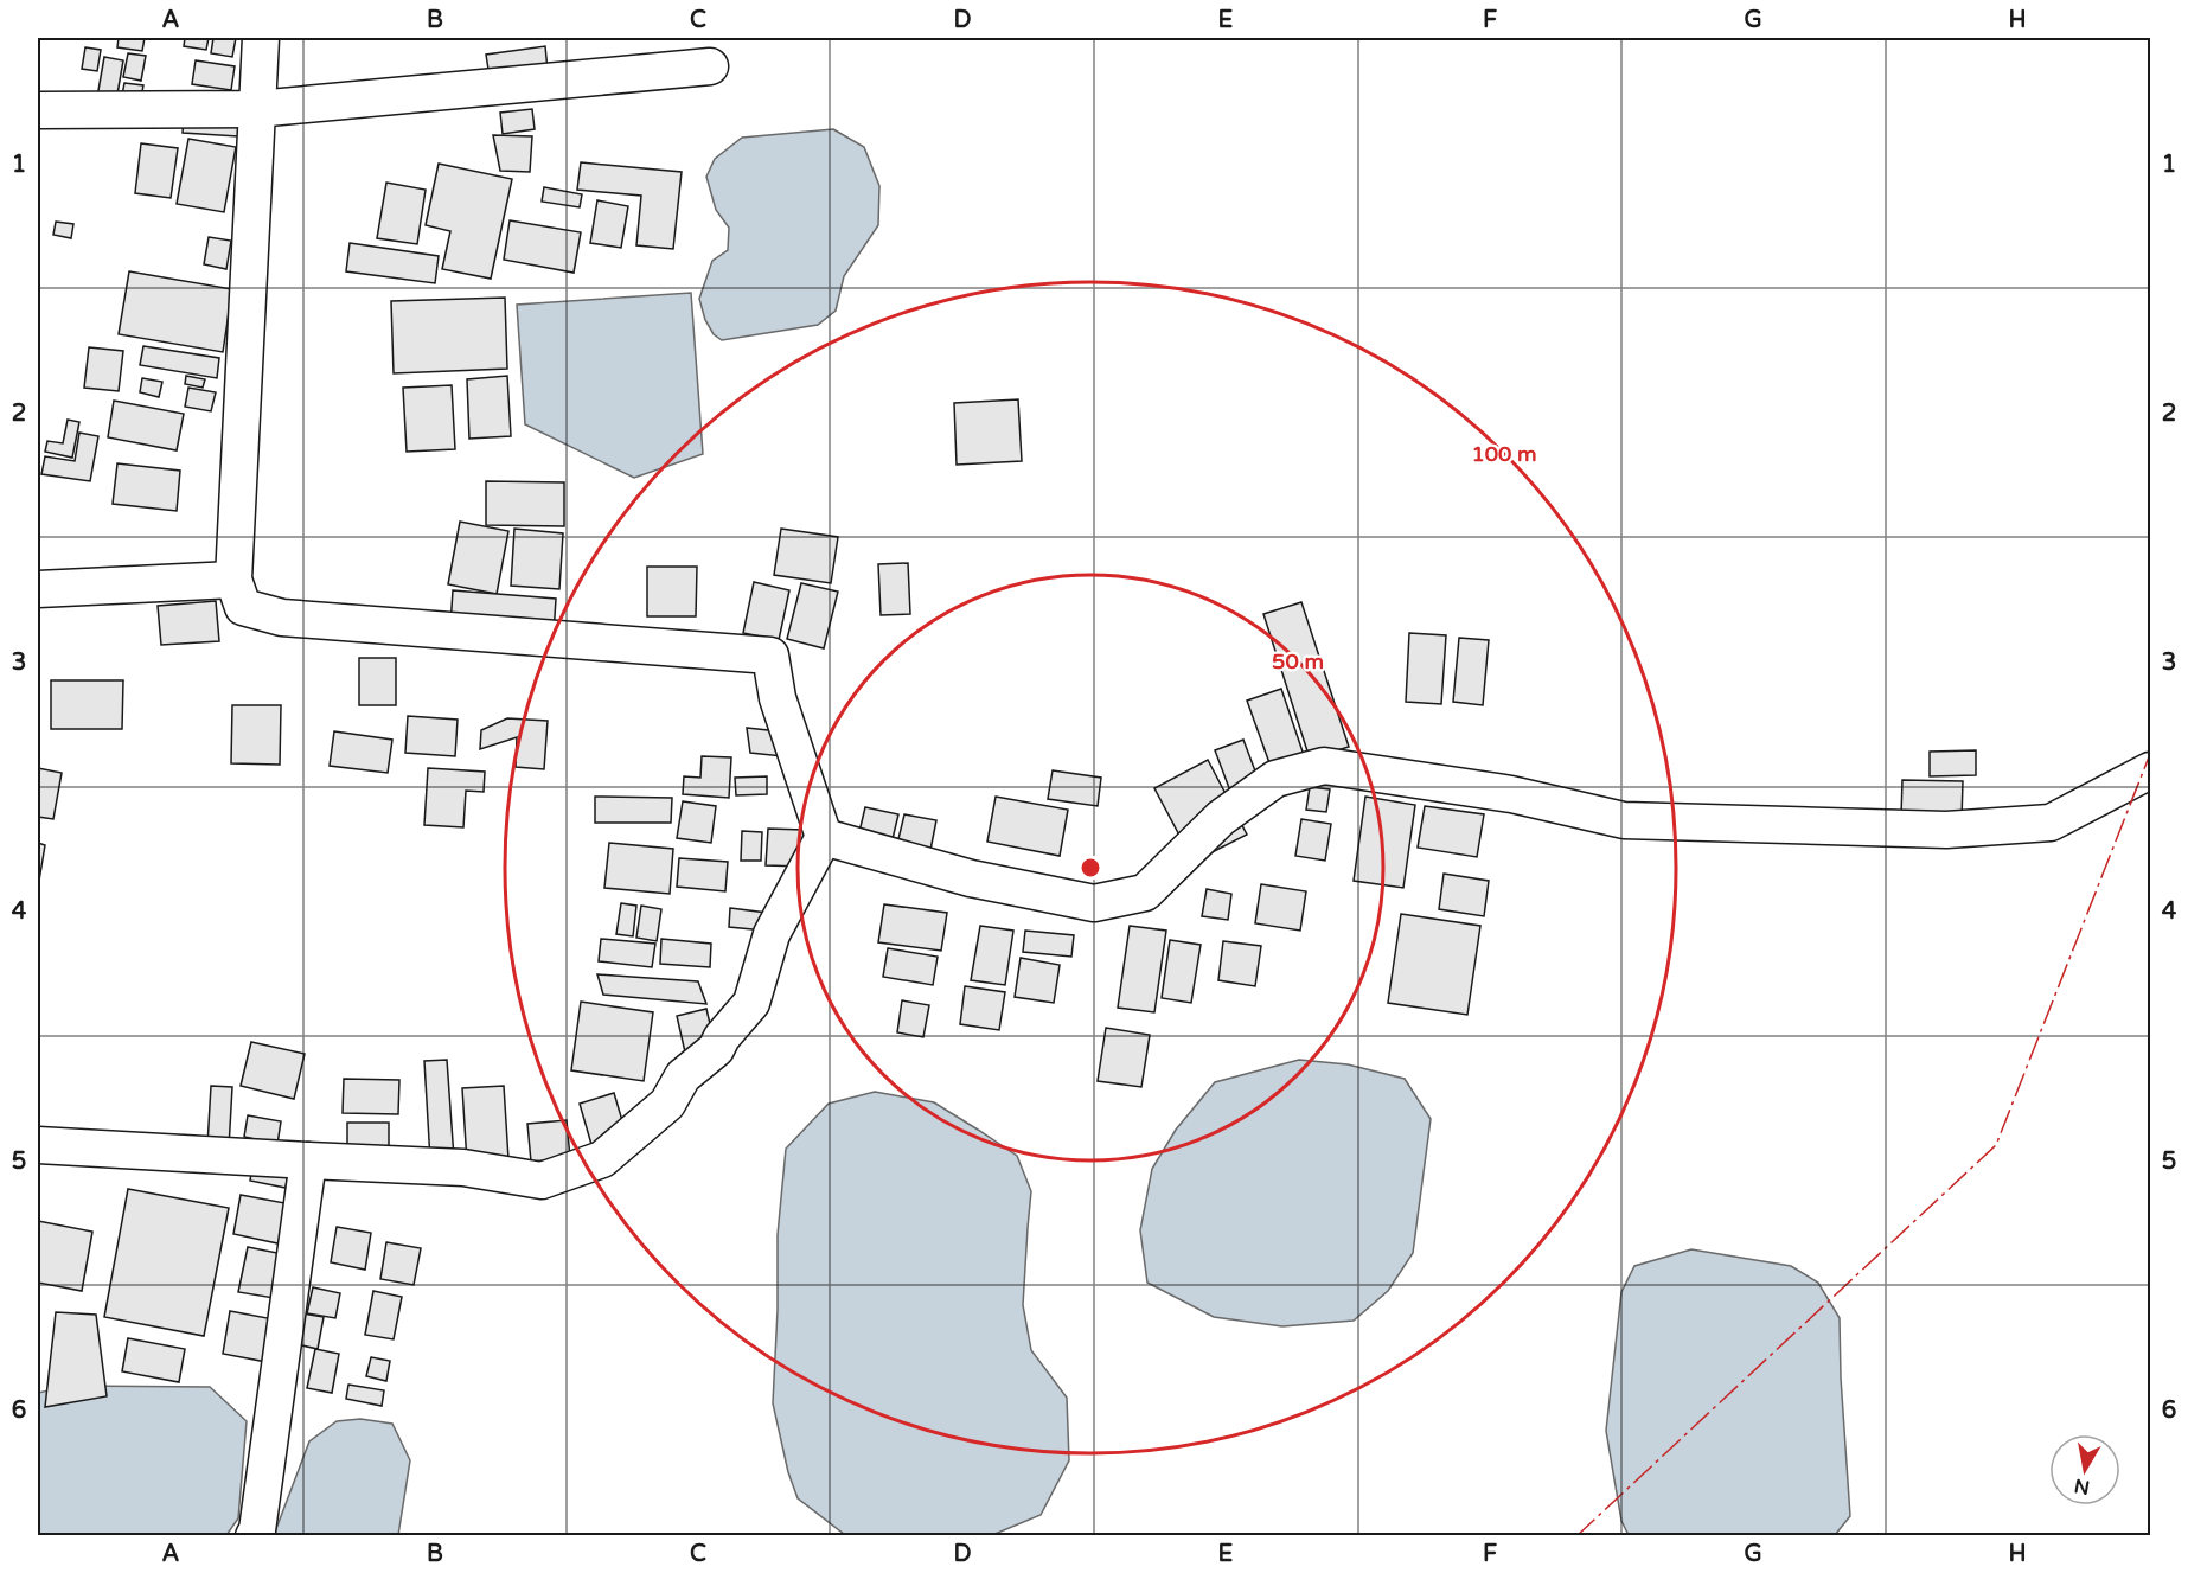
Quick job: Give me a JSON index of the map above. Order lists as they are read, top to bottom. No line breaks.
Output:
{"north":"bottom","grid":{"columns":["A","B","C","D","E","F","G","H"],"rows":["1","2","3","4","5","6"]},"rings":["100 m","50 m"]}
